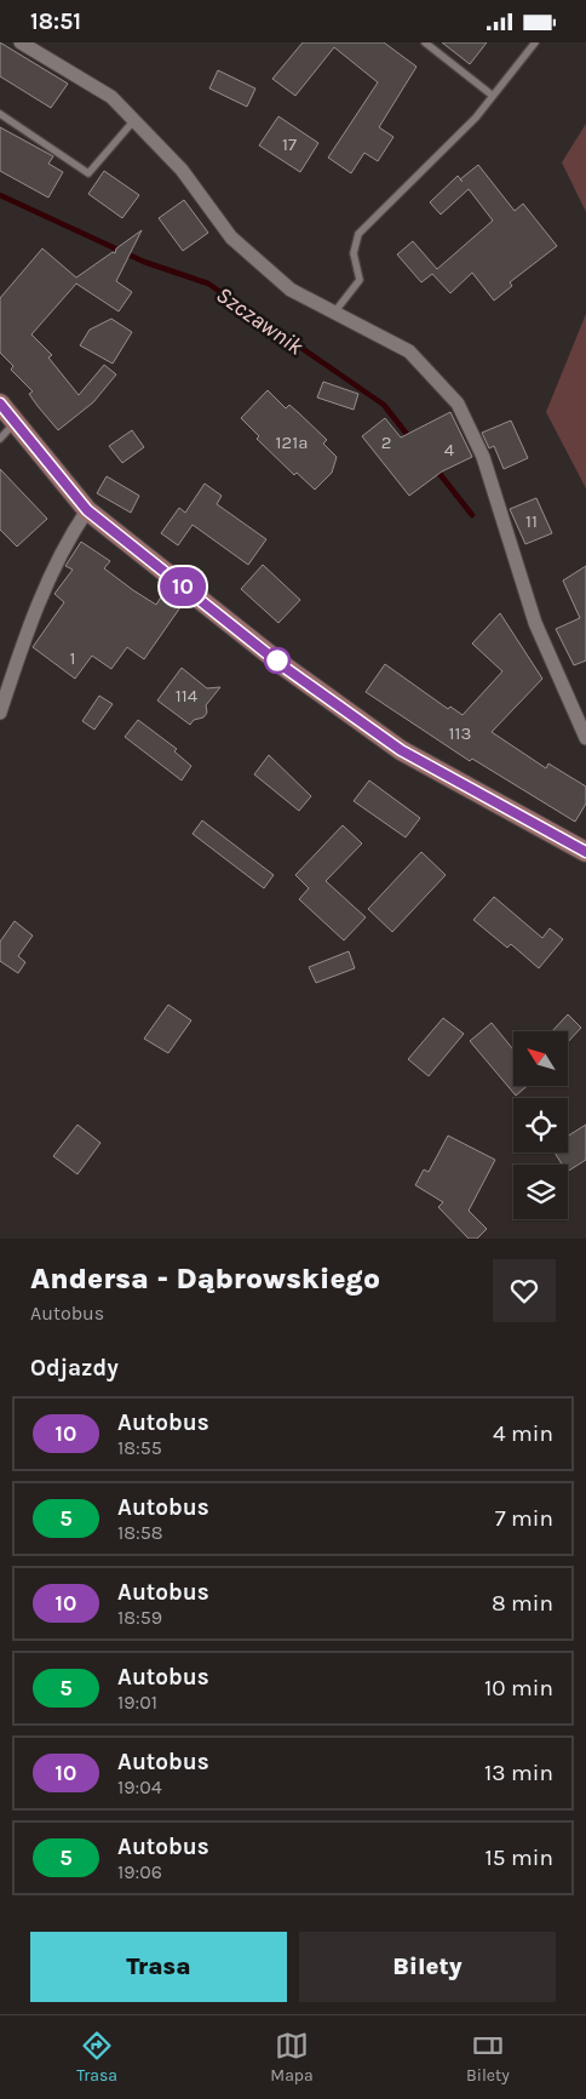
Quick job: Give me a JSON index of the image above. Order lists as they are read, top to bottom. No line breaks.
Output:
{"water":["Szczawnik"],"lines":["bus line 10"],"house_numbers":["17","121a","2","4","11","1","114","113"],"north":"top left","page":{"status":"18:51","on_map":"10","heading":[["Andersa - Dąbrowskiego","Autobus"],"Odjazdy"],"list":[{"mark":"10","name":"Autobus","note":"18:55","value":"4 min"},{"mark":"5","name":"Autobus","note":"18:58","value":"7 min"},{"mark":"10","name":"Autobus","note":"18:59","value":"8 min"},{"mark":"5","name":"Autobus","note":"19:01","value":"10 min"},{"mark":"10","name":"Autobus","note":"19:04","value":"13 min"},{"mark":"5","name":"Autobus","note":"19:06","value":"15 min"}],"buttons":["Trasa","Bilety"],"tabs":["Trasa","Mapa","Bilety"]}}
